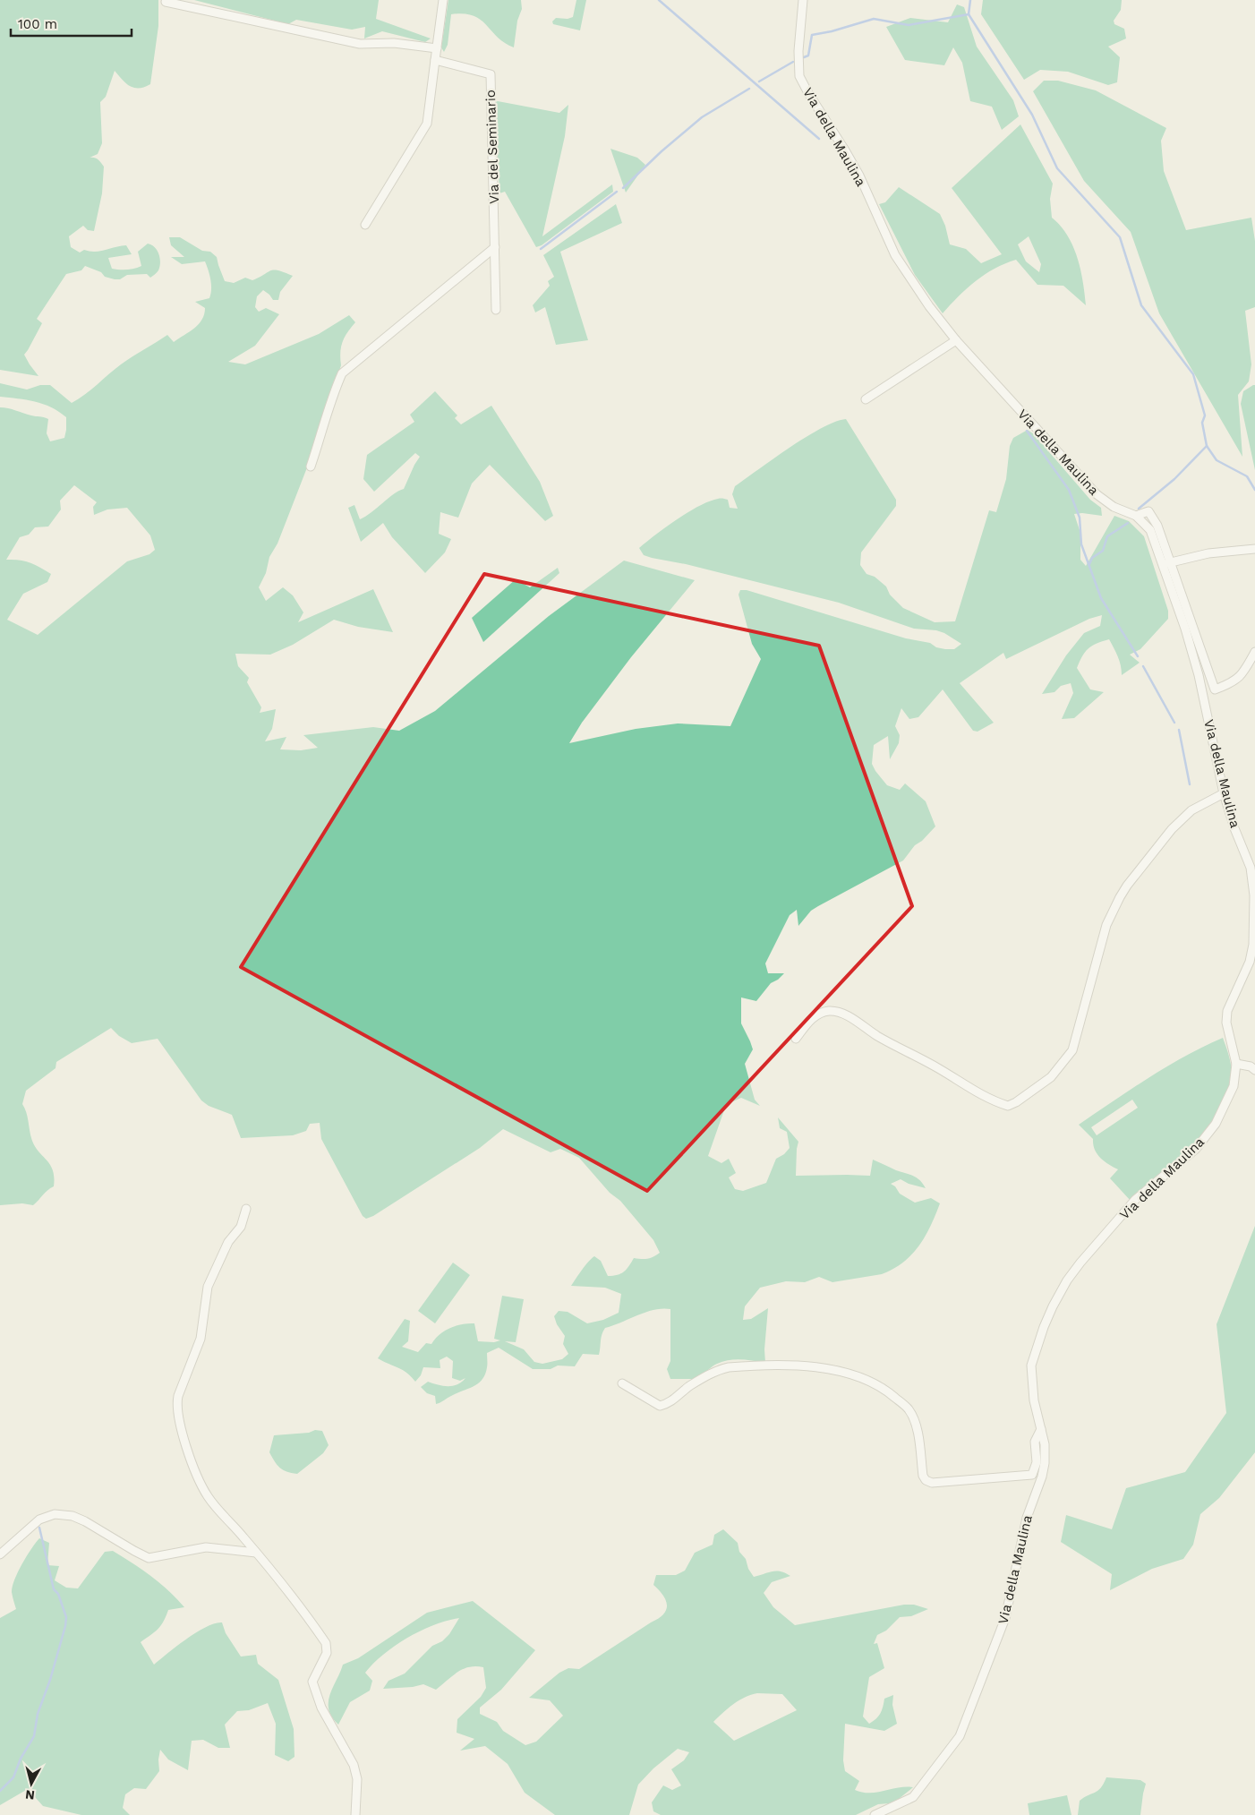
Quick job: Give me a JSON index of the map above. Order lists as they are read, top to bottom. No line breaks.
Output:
{"streets":{"street":["Via della Maulina","Via del Seminario"]},"scale_bar":"100 m","north":"bottom"}
